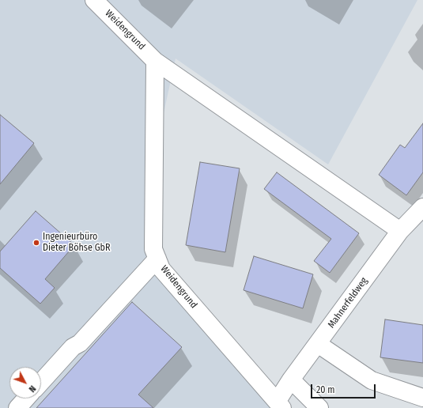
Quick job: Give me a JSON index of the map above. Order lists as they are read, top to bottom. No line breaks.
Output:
{"streets":{"street":["Weidengrund","Mahnerfeldweg"]},"crossings":[["Weidengrund","Mahnerfeldweg"]],"places":["Ingenieurbüro Dieter Böhse GbR"],"scale_bar":"20 m","north":"bottom right"}
